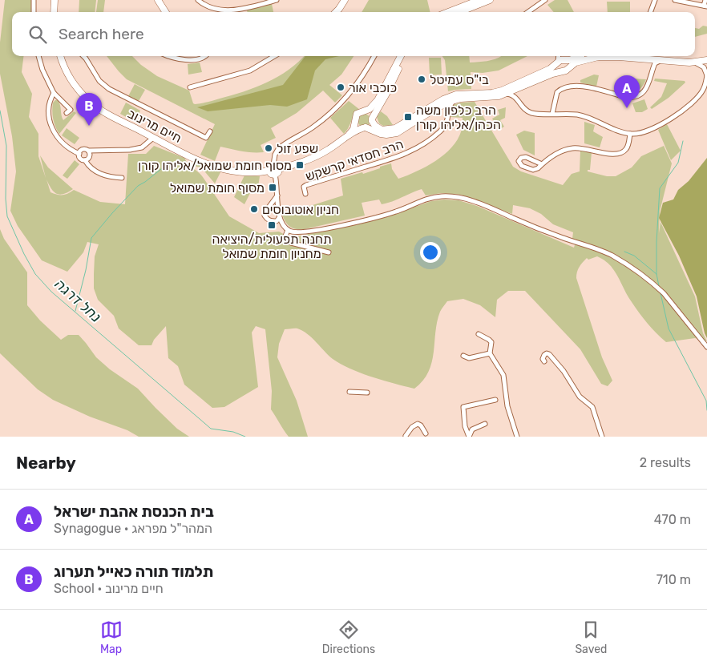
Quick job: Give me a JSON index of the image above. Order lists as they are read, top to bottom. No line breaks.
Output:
{"streets":{"street":["חיים מרינוב","הרב חסדאי קרשקש"]},"water":["נחל דרגה"],"places":{"other":["בי\"ס עמיטל","כוכבי אור","שפע זול","חניון אוטובוסים"],"transit":["הרב כלפון משה הכהן/אליהו קורן","מסוף חומת שמואל/אליהו קורן","מסוף חומת שמואל","תחנה תפעולית/היציאה מחניון חומת שמואל"]},"page":{"search":"Search here","pins":["A","B"],"heading":["Nearby","2 results"],"list":[{"mark":"A","name":"בית הכנסת אהבת ישראל","note":"Synagogue · המהר\"ל מפראג","value":"470 m"},{"mark":"B","name":"תלמוד תורה כאייל תערוג","note":"School · חיים מרינוב","value":"710 m"}],"nav":["Map","Directions","Saved"]}}
